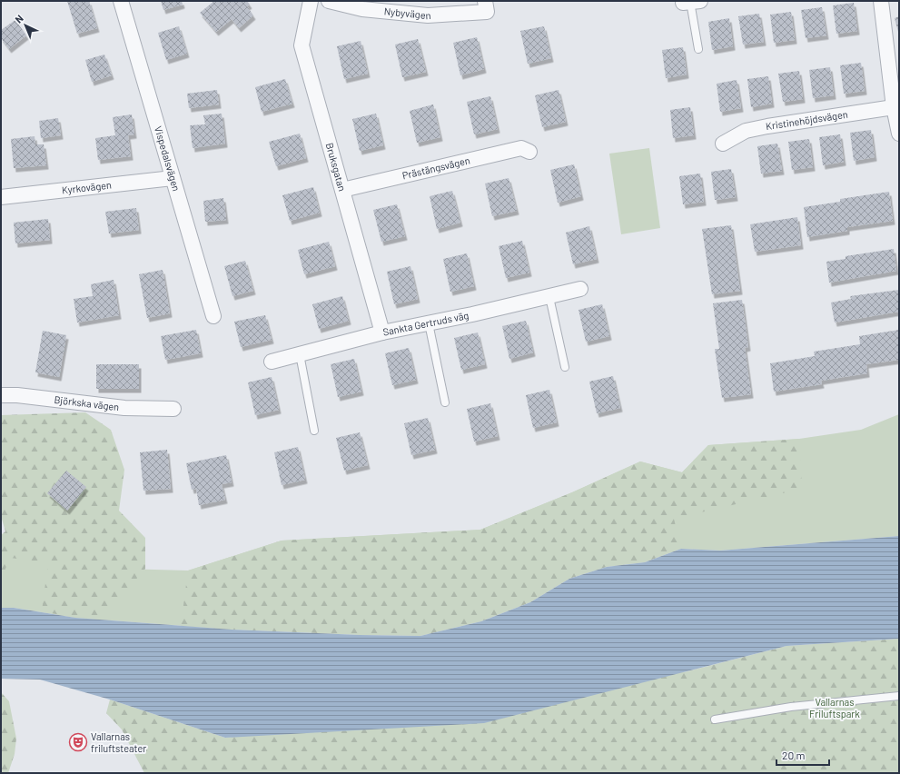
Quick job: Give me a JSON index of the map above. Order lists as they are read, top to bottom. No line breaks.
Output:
{"streets":{"street":["Nybyvägen","Kristinehöjdsvägen","Vispedalsvägen","Bruksgatan","Prästängsvägen","Kyrkovägen","Sankta Gertruds väg","Björkska vägen"]},"crossings":[["Vispedalsvägen","Kyrkovägen"],["Bruksgatan","Prästängsvägen"],["Bruksgatan","Sankta Gertruds väg"]],"parks":["Vallarnas Friluftspark"],"places":{"theatre":["Vallarnas friluftsteater"]},"scale_bar":"20 m","north":"top left"}
